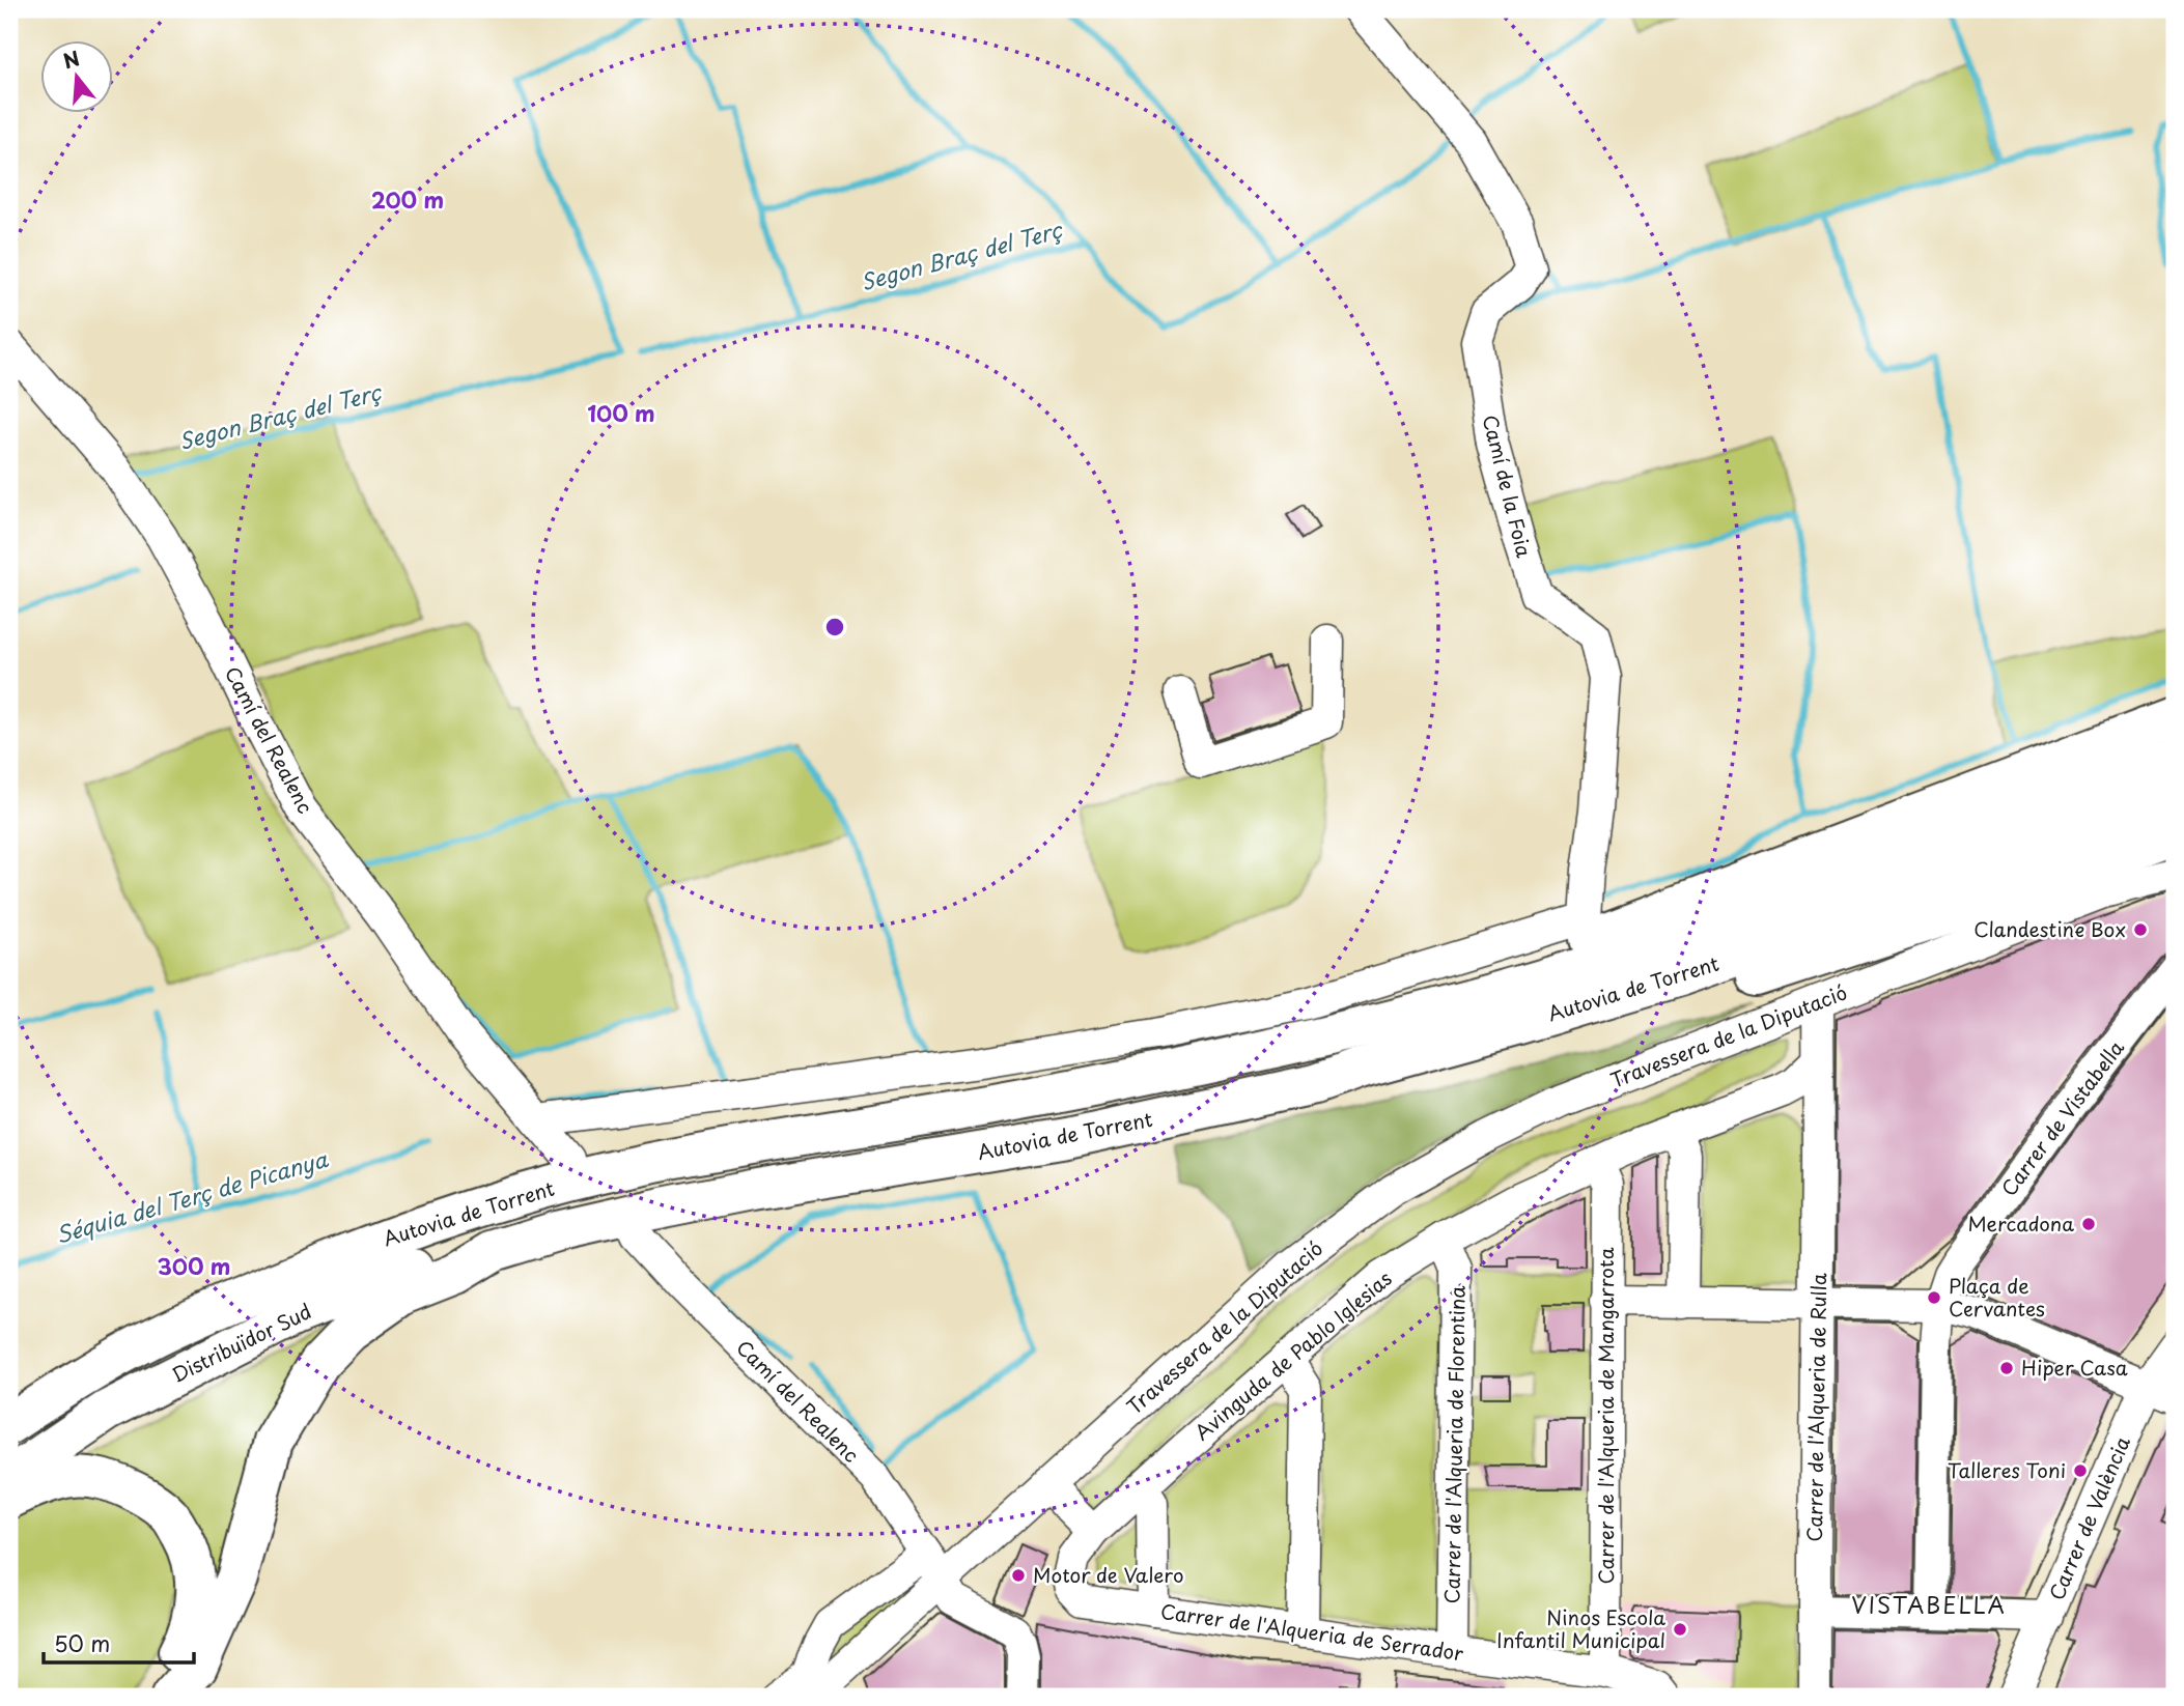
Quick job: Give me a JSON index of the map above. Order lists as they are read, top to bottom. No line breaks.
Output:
{"streets":{"highway":["Autovia de Torrent","Distribuïdor Sud"],"street":["Camí de la Foia","Camí del Realenc","Travessera de la Diputació","Carrer de Vistabella","Avinguda de Pablo Iglesias","Carrer de l'Alqueria de Rulla","Carrer de l'Alqueria de Mangarrota","Carrer de l'Alqueria de Florentina","Carrer de València","Carrer de l'Alqueria de Serrador"]},"crossings":[["Camí de la Foia","Camí del Realenc"],["Camí del Realenc","Travessera de la Diputació"],["Autovia de Torrent","Distribuïdor Sud"],["Travessera de la Diputació","Carrer de l'Alqueria de Rulla"],["Avinguda de Pablo Iglesias","Carrer de l'Alqueria de Rulla"],["Avinguda de Pablo Iglesias","Carrer de l'Alqueria de Mangarrota"],["Avinguda de Pablo Iglesias","Carrer de l'Alqueria de Florentina"],["Avinguda de Pablo Iglesias","Carrer de l'Alqueria de Serrador"],["Carrer de l'Alqueria de Mangarrota","Carrer de l'Alqueria de Serrador"],["Carrer de l'Alqueria de Florentina","Carrer de l'Alqueria de Serrador"]],"districts":["VISTABELLA"],"water":["Segon Braç del Terç","Séquia del Terç de Picanya"],"places":["Clandestine Box","Mercadona","Plaça de Cervantes","Hiper Casa","Talleres Toni","Motor de Valero","Ninos Escola Infantil Municipal"],"scale_bar":"50 m","north":"top","rings":["200 m","100 m","300 m"]}
